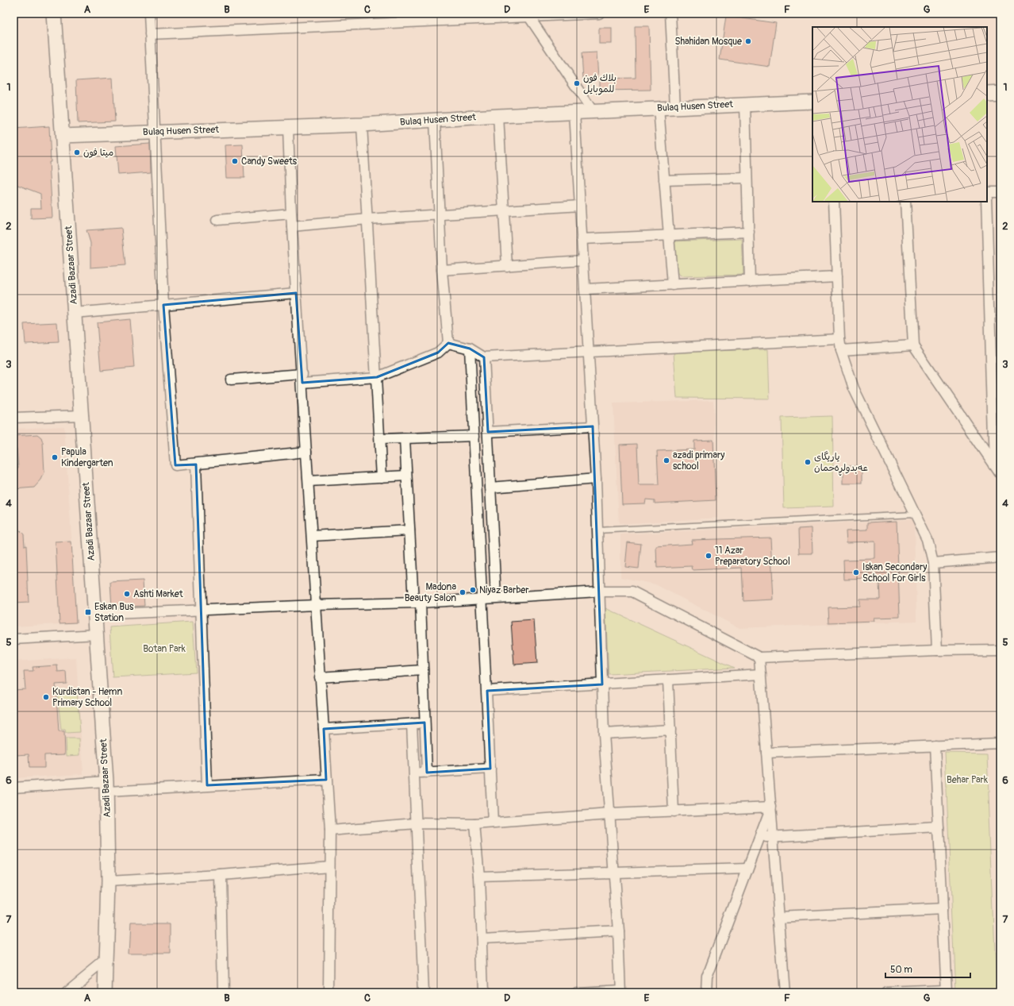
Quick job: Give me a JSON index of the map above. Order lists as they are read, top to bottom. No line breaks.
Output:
{"streets":{"street":["Bulaq Husen Street","Azadi Bazaar Street"]},"crossings":[["Bulaq Husen Street","Azadi Bazaar Street"]],"parks":["Botan Park","Behar Park"],"places":{"other":["Shahidan Mosque","بلاك فون للموبايل","ميتا فون","Candy Sweets","Papula Kindergarten","azadi primary school","یاریگای عەبدولڕەحمان","11 Azar Preparatory School","Iskan Secondary School For Girls","Niyaz Barber","Madona Beauty Salon","Ashti Market","Kurdistan - Hemn Primary School"],"transit":["Eskan Bus Station"]},"scale_bar":"50 m","grid":{"columns":["A","B","C","D","E","F","G"],"rows":["1","2","3","4","5","6","7"]}}
